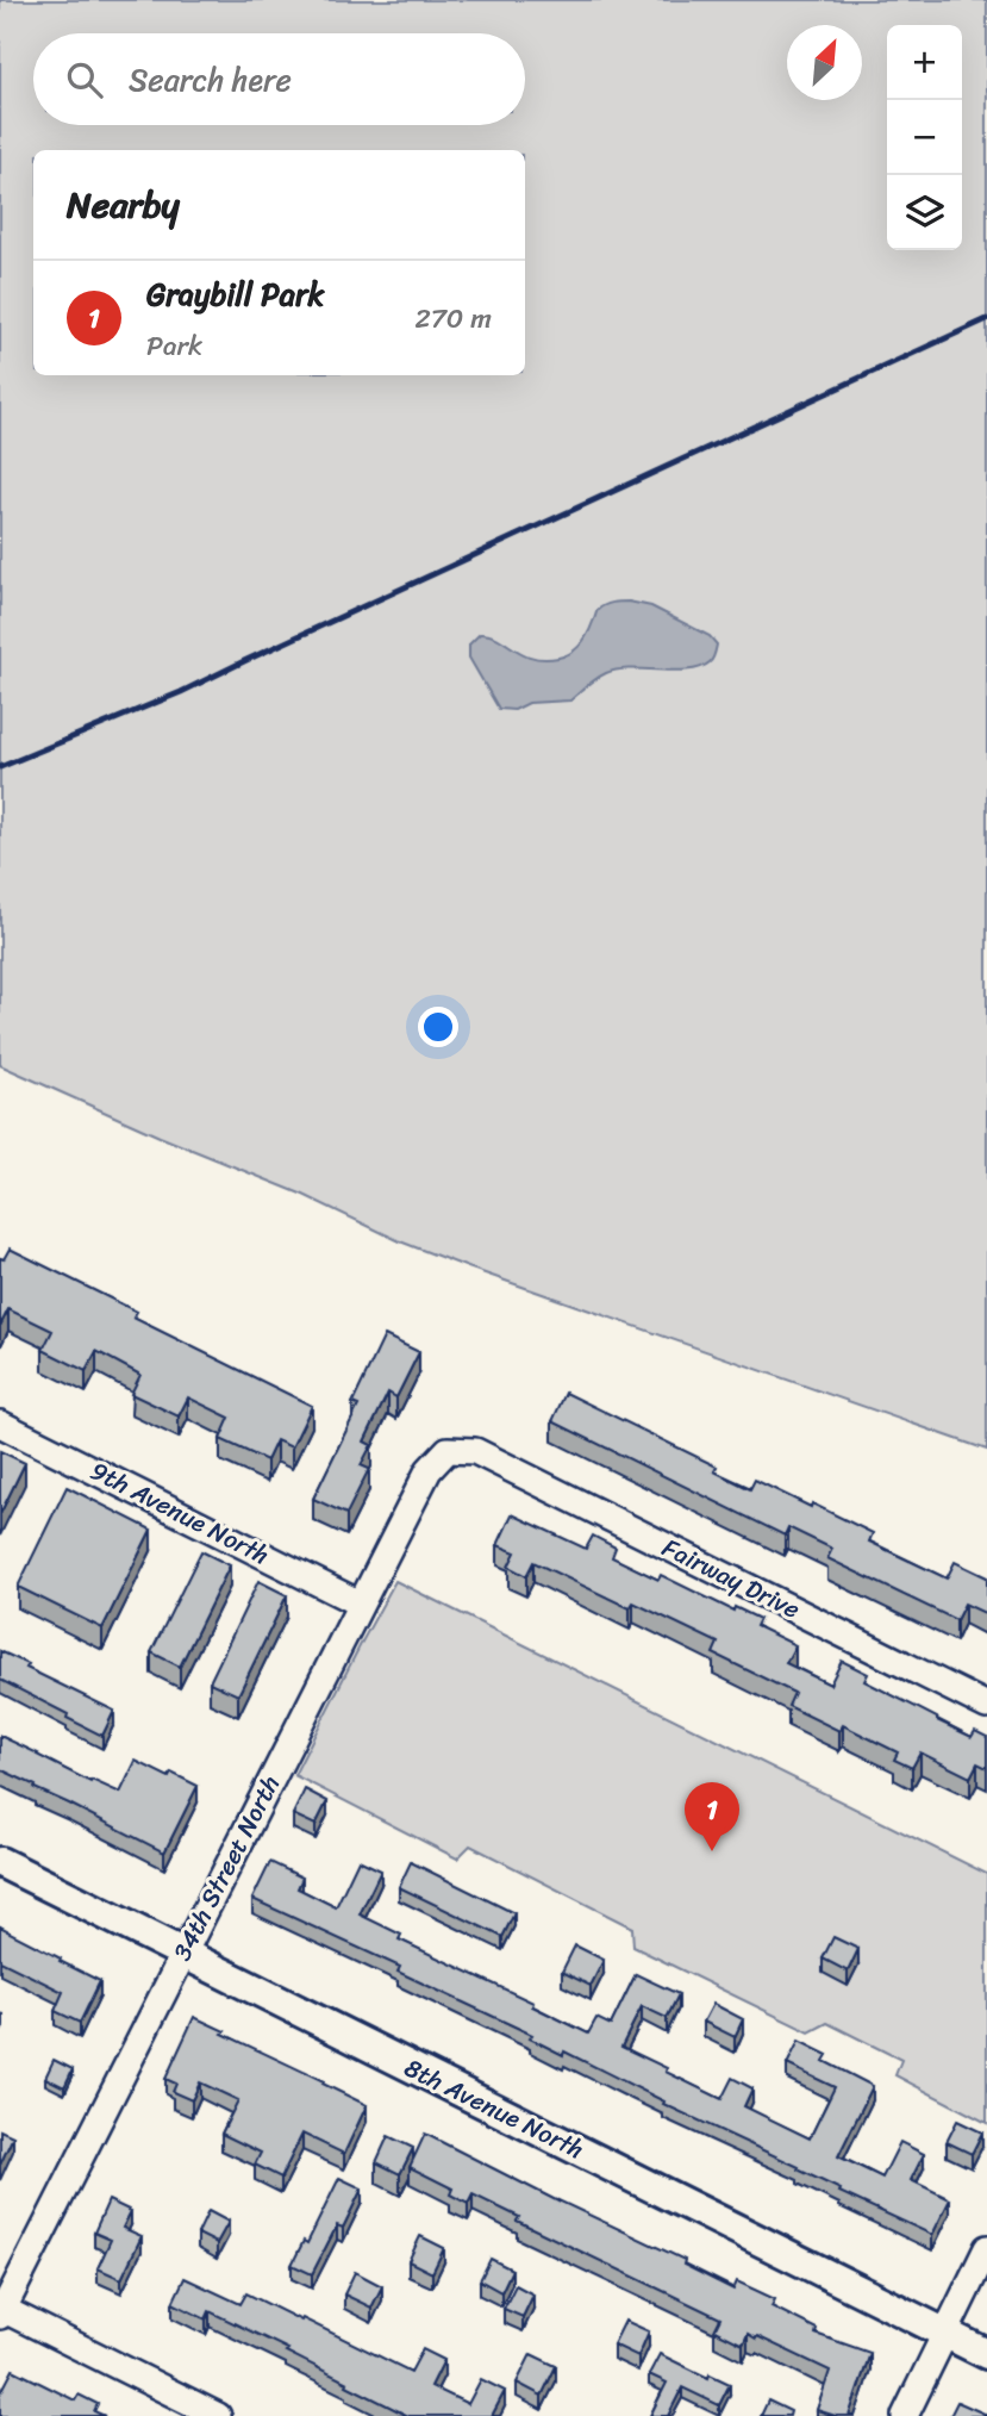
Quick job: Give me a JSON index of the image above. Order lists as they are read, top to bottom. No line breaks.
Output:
{"streets":{"street":["9th Avenue North","Fairway Drive","34th Street North","8th Avenue North"]},"crossings":[["9th Avenue North","34th Street North"],["Fairway Drive","34th Street North"],["34th Street North","8th Avenue North"]],"north":"top right","page":{"map_buttons":["+","−"],"search":"Search here","heading":"Nearby","list":[{"mark":"1","name":"Graybill Park","note":"Park","value":"270 m"}],"pins":"1"}}
